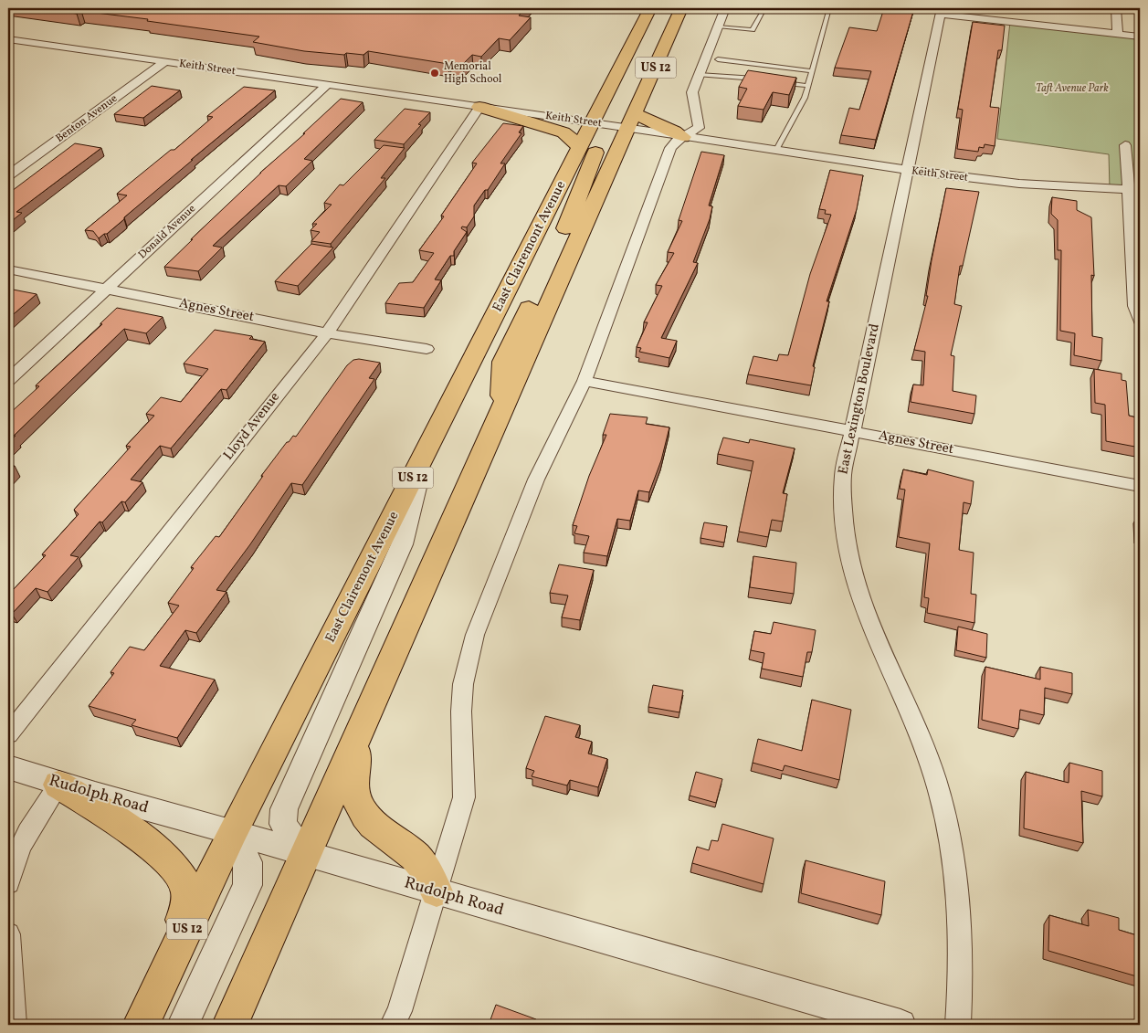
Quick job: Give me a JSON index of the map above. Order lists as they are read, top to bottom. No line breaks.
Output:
{"streets":{"main road":["US 12","East Clairemont Avenue"],"street":["Keith Street","Benton Avenue","Donald Avenue","Agnes Street","East Lexington Boulevard","Lloyd Avenue","Rudolph Road"]},"crossings":[["Keith Street","US 12"],["Keith Street","Benton Avenue"],["Keith Street","Donald Avenue"],["Keith Street","East Clairemont Avenue"],["Keith Street","East Lexington Boulevard"],["Keith Street","Lloyd Avenue"],["US 12","Rudolph Road"],["Donald Avenue","Agnes Street"],["East Clairemont Avenue","Rudolph Road"],["Agnes Street","East Lexington Boulevard"],["Agnes Street","Lloyd Avenue"]],"parks":["Taft Avenue Park"],"places":["Memorial High School"]}
